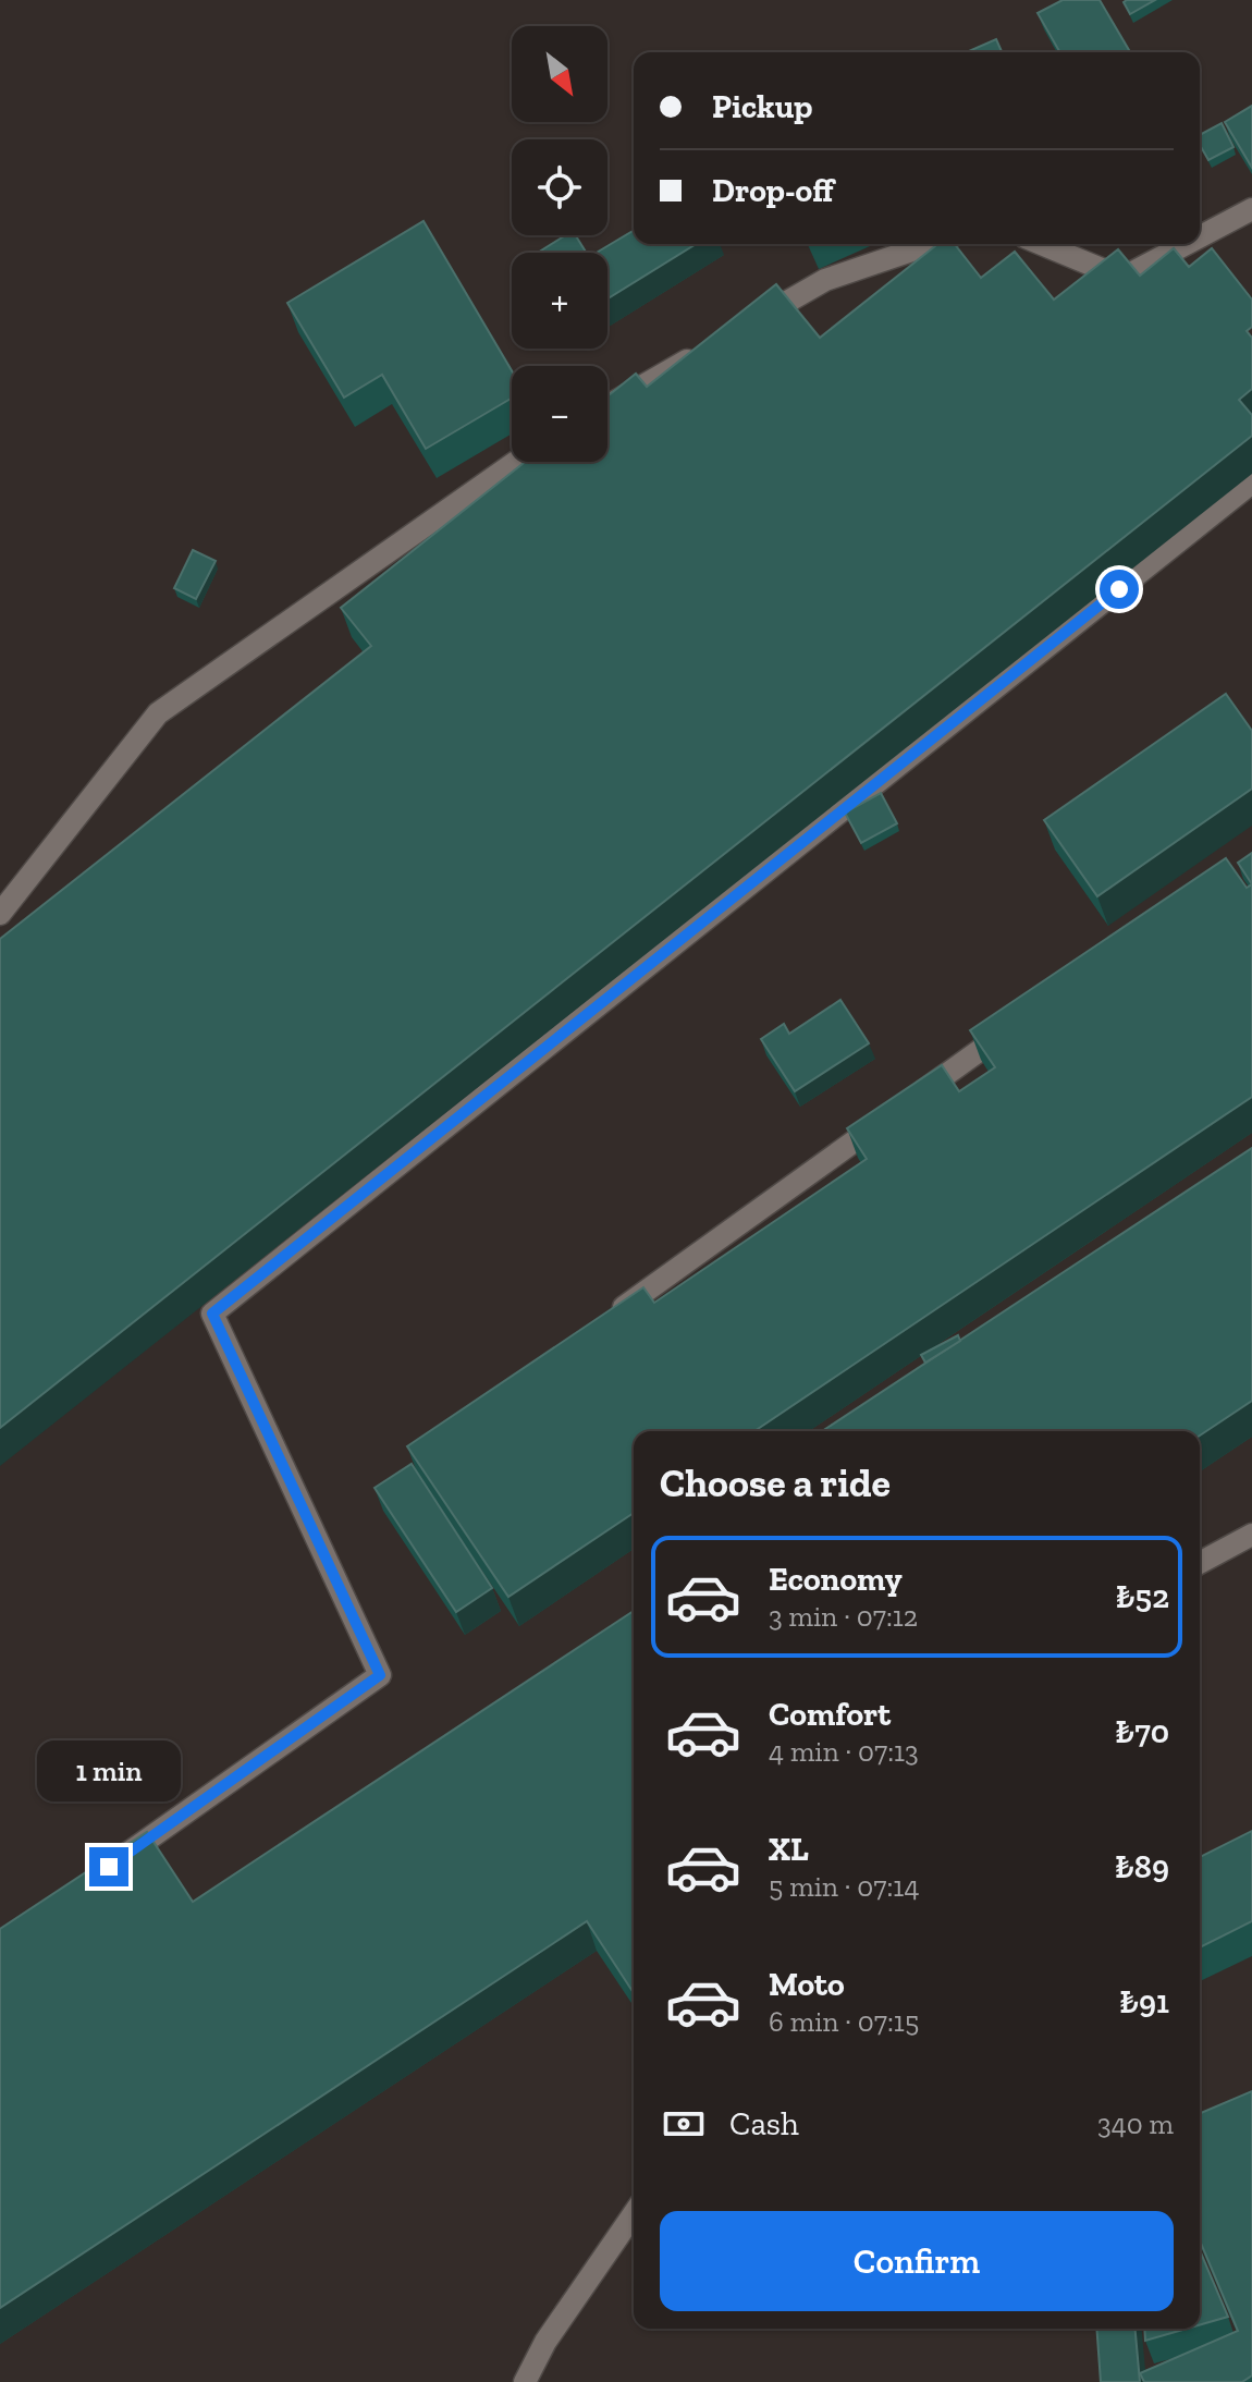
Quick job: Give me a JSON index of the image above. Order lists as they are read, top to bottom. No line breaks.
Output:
{"north":"bottom right","page":{"map_buttons":["+","−"],"banner":["Pickup","Drop-off"],"heading":"Choose a ride","list":[{"name":"Economy","note":"3 min · 07:12","value":"₺52"},{"name":"Comfort","note":"4 min · 07:13","value":"₺70"},{"name":"XL","note":"5 min · 07:14","value":"₺89"},{"name":"Moto","note":"6 min · 07:15","value":"₺91"}],"bubble":"1 min","pay":["Cash","340 m"],"buttons":"Confirm"}}
